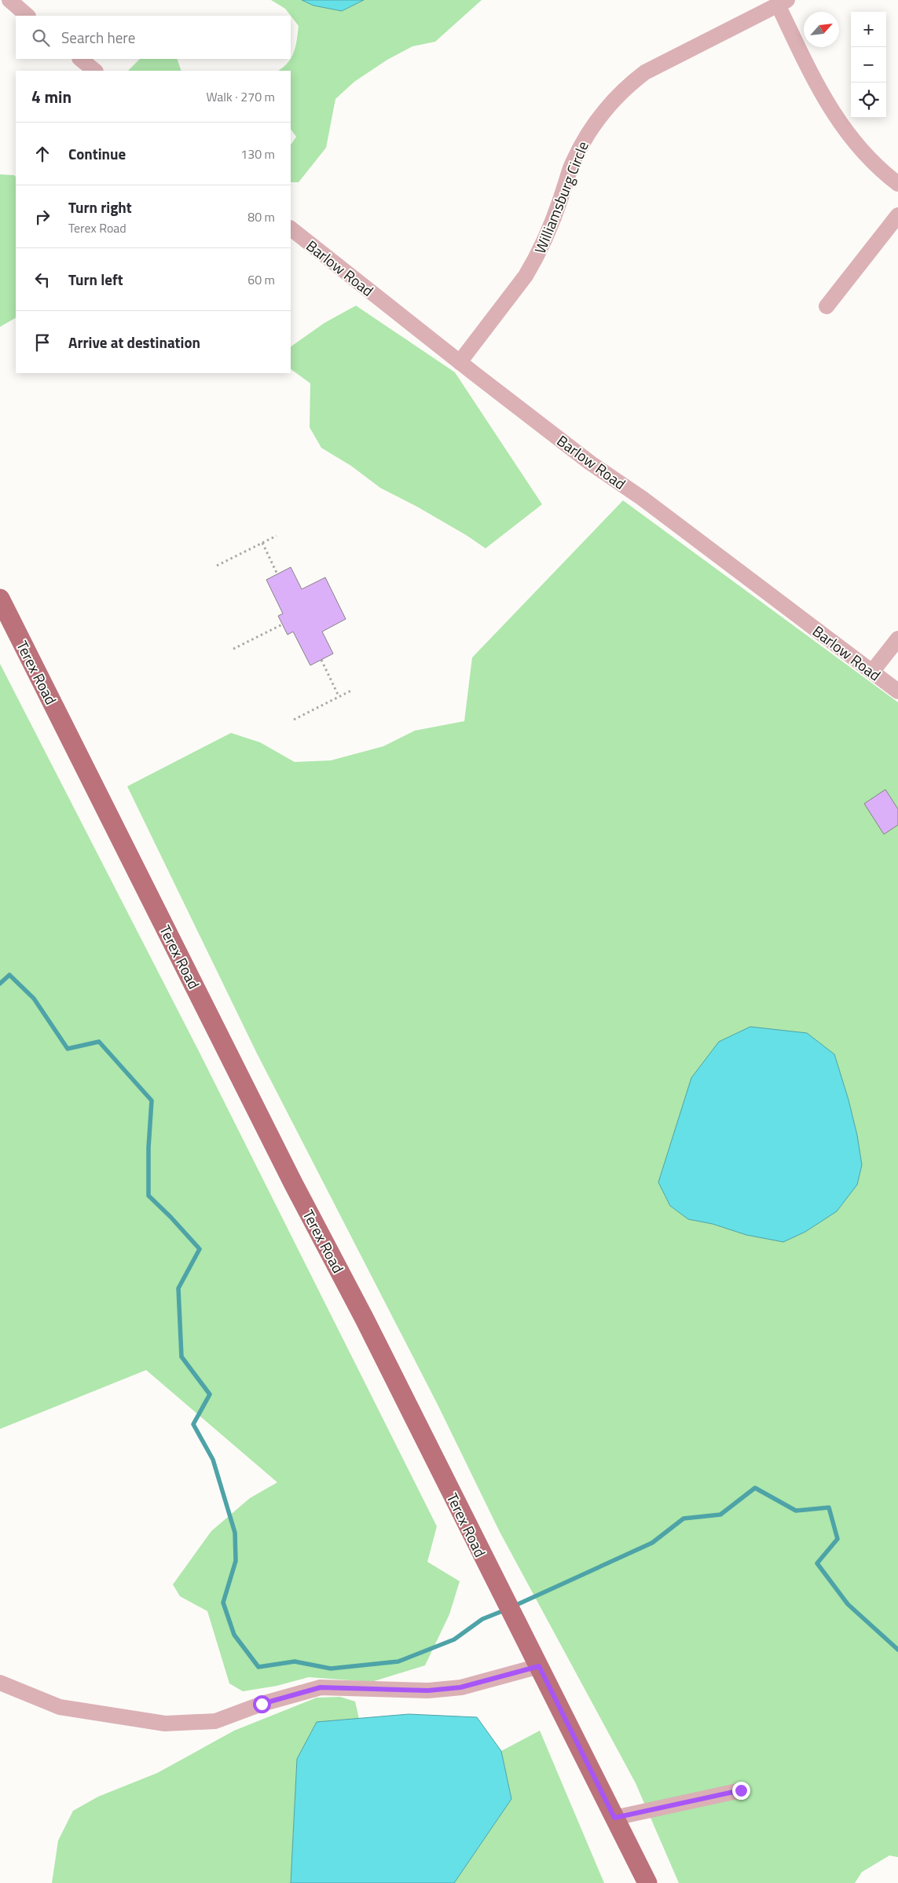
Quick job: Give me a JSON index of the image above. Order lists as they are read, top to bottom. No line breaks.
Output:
{"streets":{"main road":["Terex Road"],"street":["Williamsburg Circle","Barlow Road"]},"crossings":[["Williamsburg Circle","Barlow Road"]],"north":"top right","page":{"map_buttons":["+","−"],"search":"Search here","heading":["4 min","Walk · 270 m"],"list":[["Continue","130 m"],["Turn right","Terex Road","80 m"],["Turn left","60 m"],"Arrive at destination"]}}
